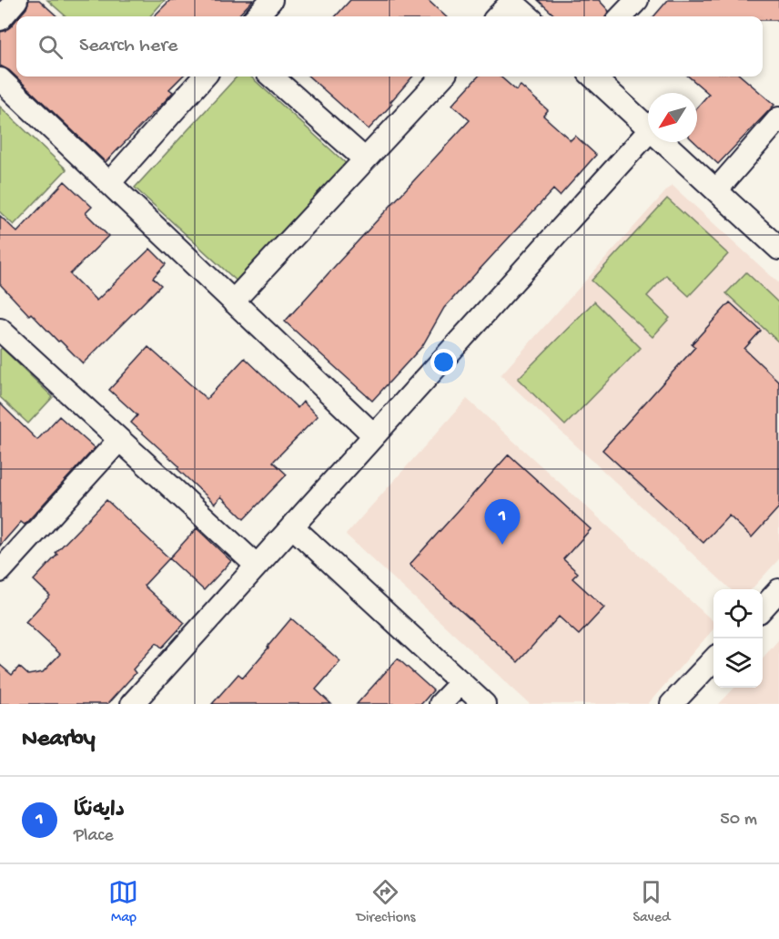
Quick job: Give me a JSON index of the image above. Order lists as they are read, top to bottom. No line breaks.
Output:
{"north":"bottom left","page":{"search":"Search here","pins":"1","heading":"Nearby","list":[{"mark":"1","name":"دایەنگا","note":"Place","value":"50 m"}],"nav":["Map","Directions","Saved"]}}
